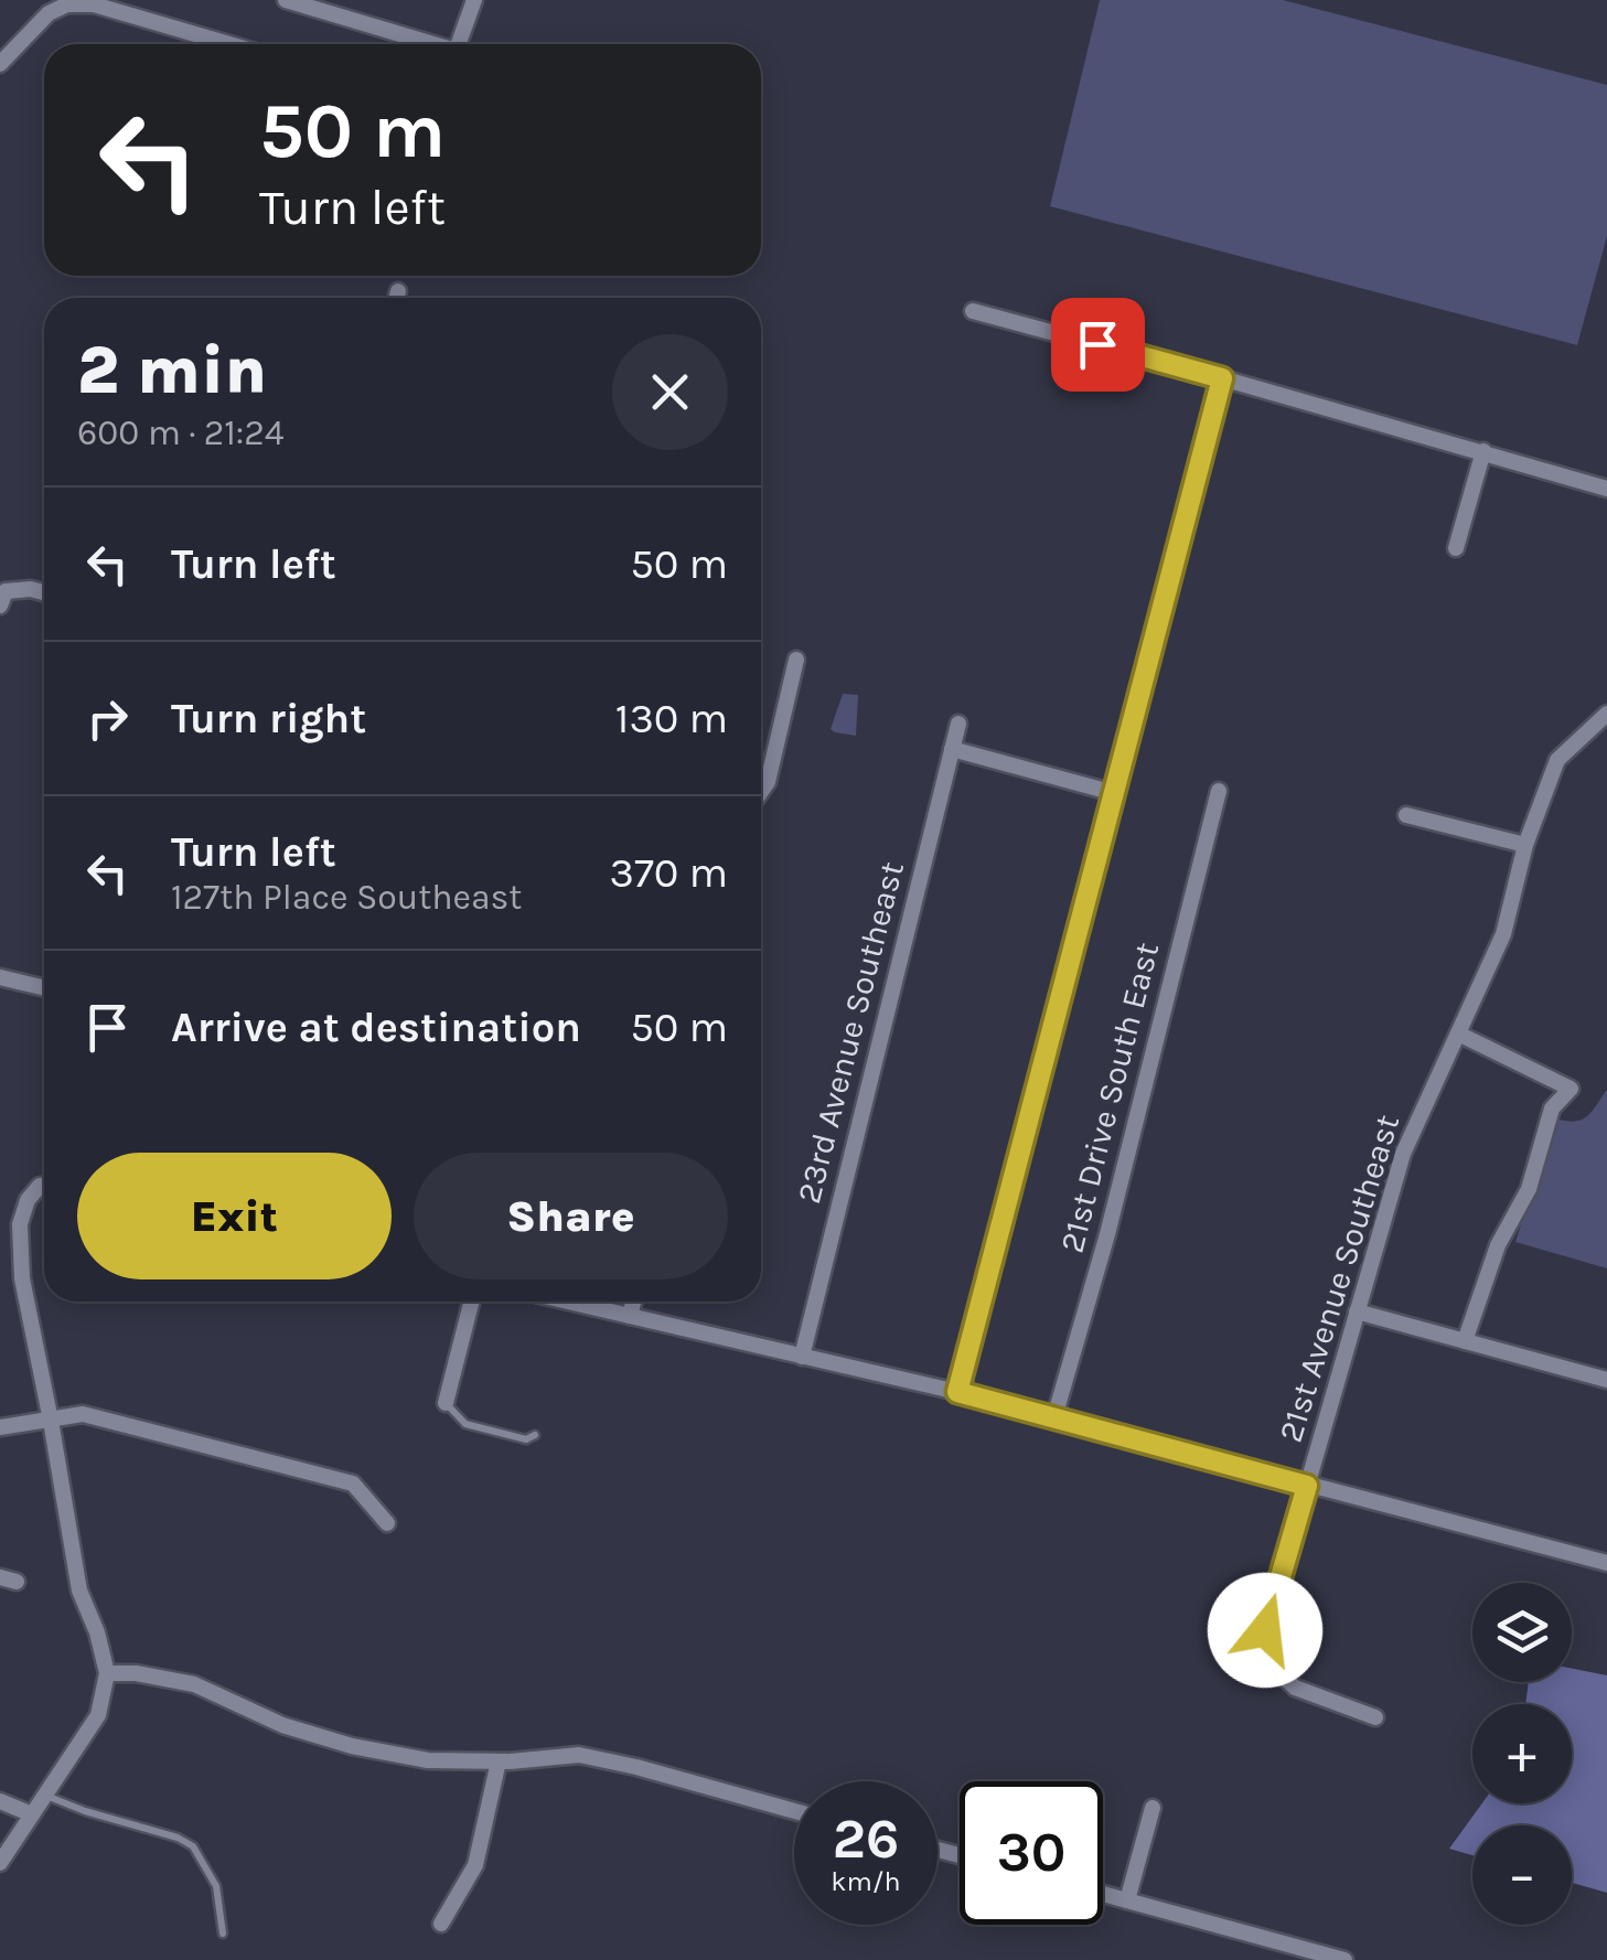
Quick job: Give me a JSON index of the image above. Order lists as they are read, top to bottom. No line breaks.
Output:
{"streets":{"street":["23rd Avenue Southeast","21st Drive South East","21st Avenue Southeast"]},"page":{"turn":["50 m","Turn left"],"heading":["2 min","600 m · 21:24"],"list":[{"name":"Turn left","value":"50 m"},{"name":"Turn right","value":"130 m"},{"name":"Turn left","note":"127th Place Southeast","value":"370 m"},{"name":"Arrive at destination","value":"50 m"}],"buttons":["Exit","Share"],"map_buttons":["+","−"],"speed":"26 km/h","limit":"30"}}
